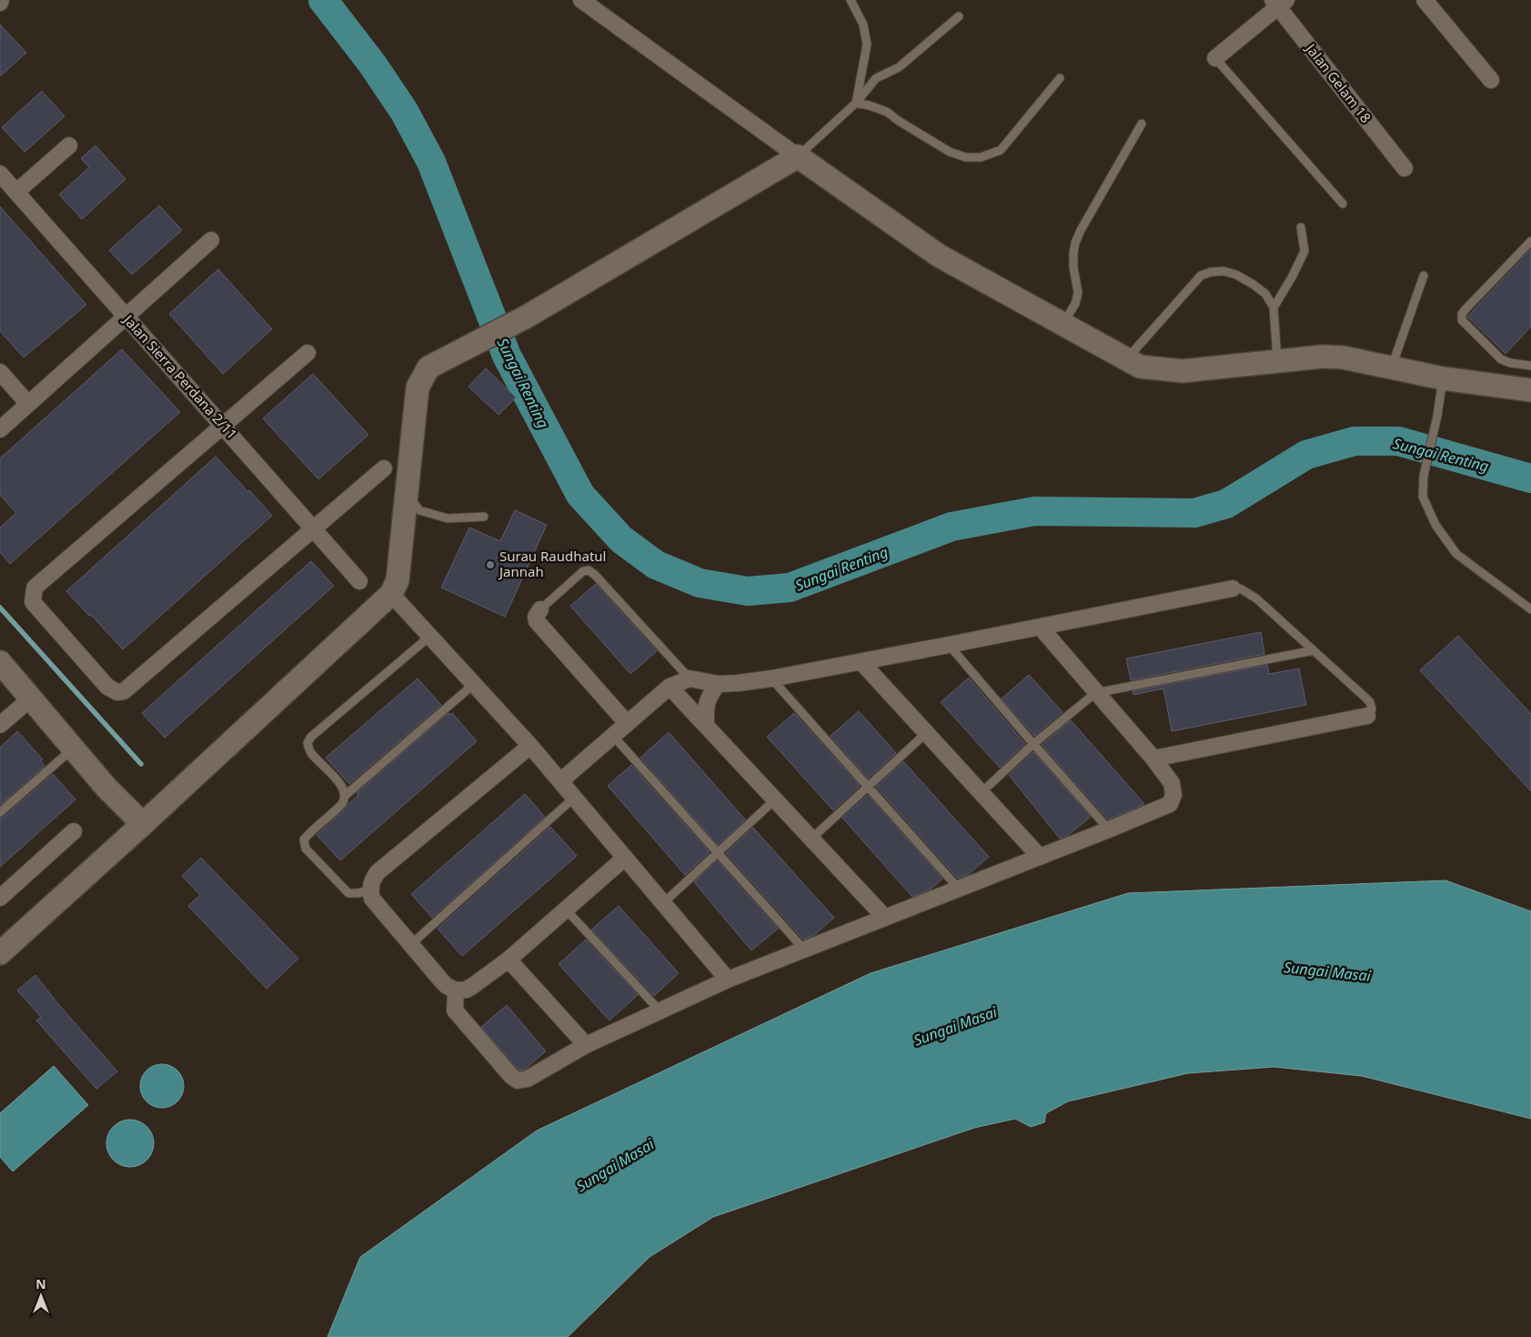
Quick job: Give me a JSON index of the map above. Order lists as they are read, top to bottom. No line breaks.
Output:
{"streets":{"street":["Jalan Gelam 18","Jalan Sierra Perdana 2/11"]},"water":["Sungai Renting","Sungai Masai"],"places":["Surau Raudhatul Jannah"],"north":"top"}
